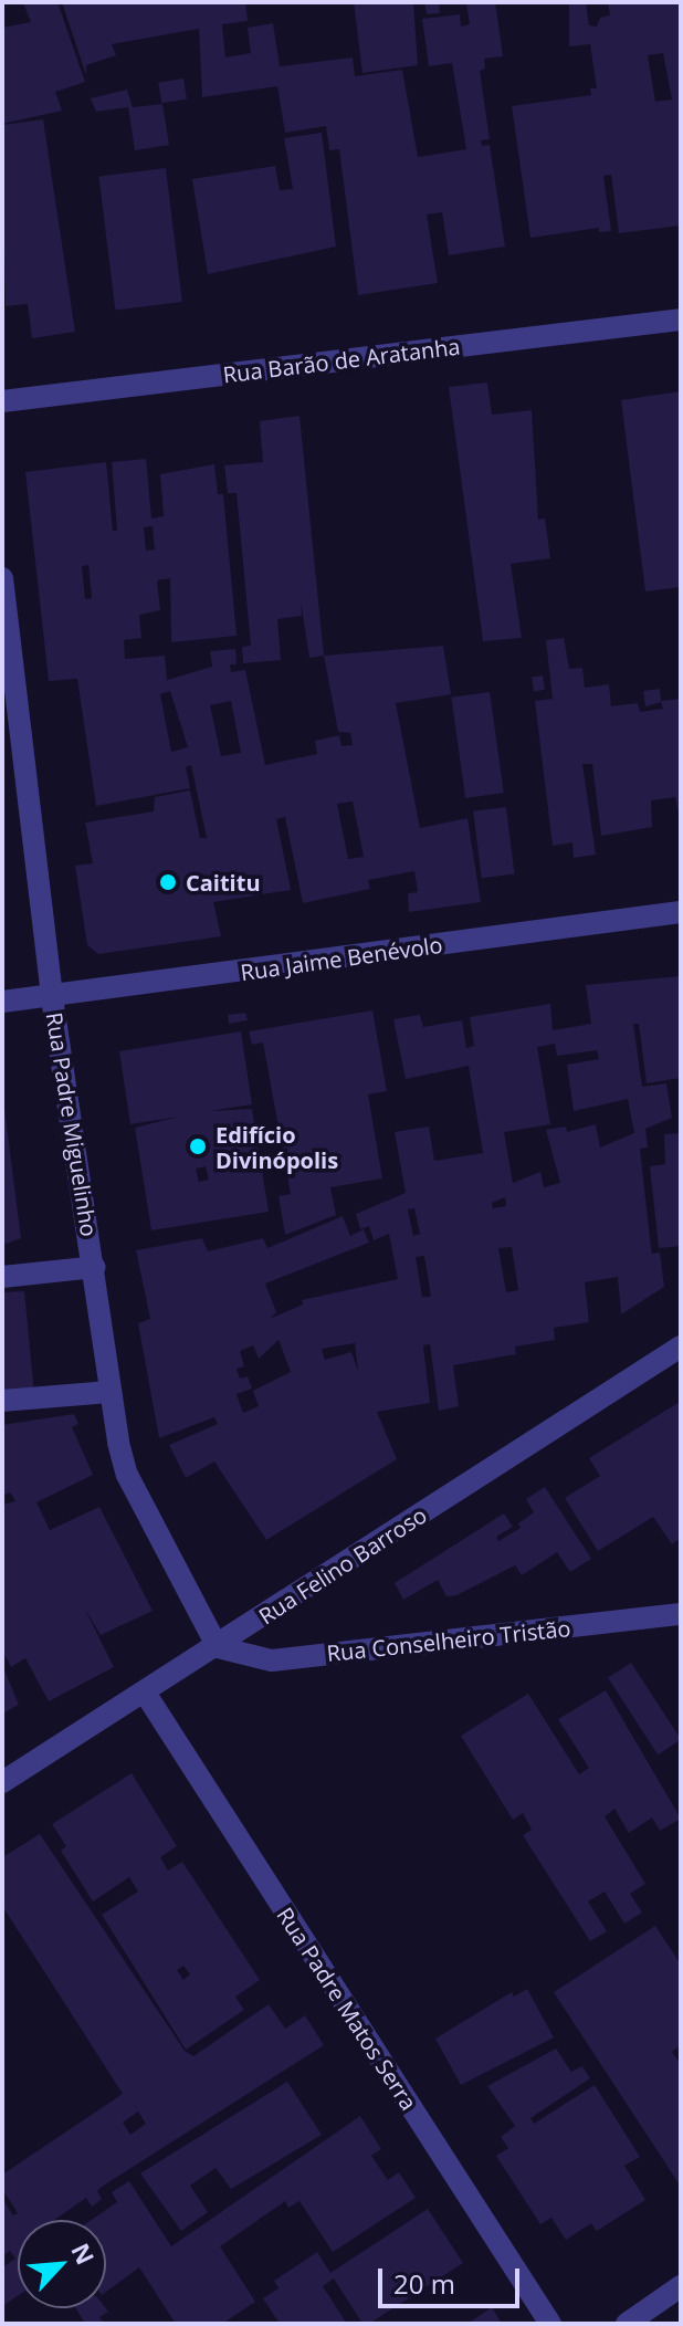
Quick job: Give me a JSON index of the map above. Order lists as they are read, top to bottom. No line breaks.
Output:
{"streets":{"street":["Rua Barão de Aratanha","Rua Jaime Benévolo","Rua Padre Miguelinho","Rua Felino Barroso","Rua Conselheiro Tristão","Rua Padre Matos Serra"]},"crossings":[["Rua Jaime Benévolo","Rua Padre Miguelinho"],["Rua Padre Miguelinho","Rua Felino Barroso"],["Rua Padre Miguelinho","Rua Conselheiro Tristão"],["Rua Felino Barroso","Rua Conselheiro Tristão"],["Rua Felino Barroso","Rua Padre Matos Serra"]],"places":["Caititu","Edifício Divinópolis"],"scale_bar":"20 m","north":"top right"}
